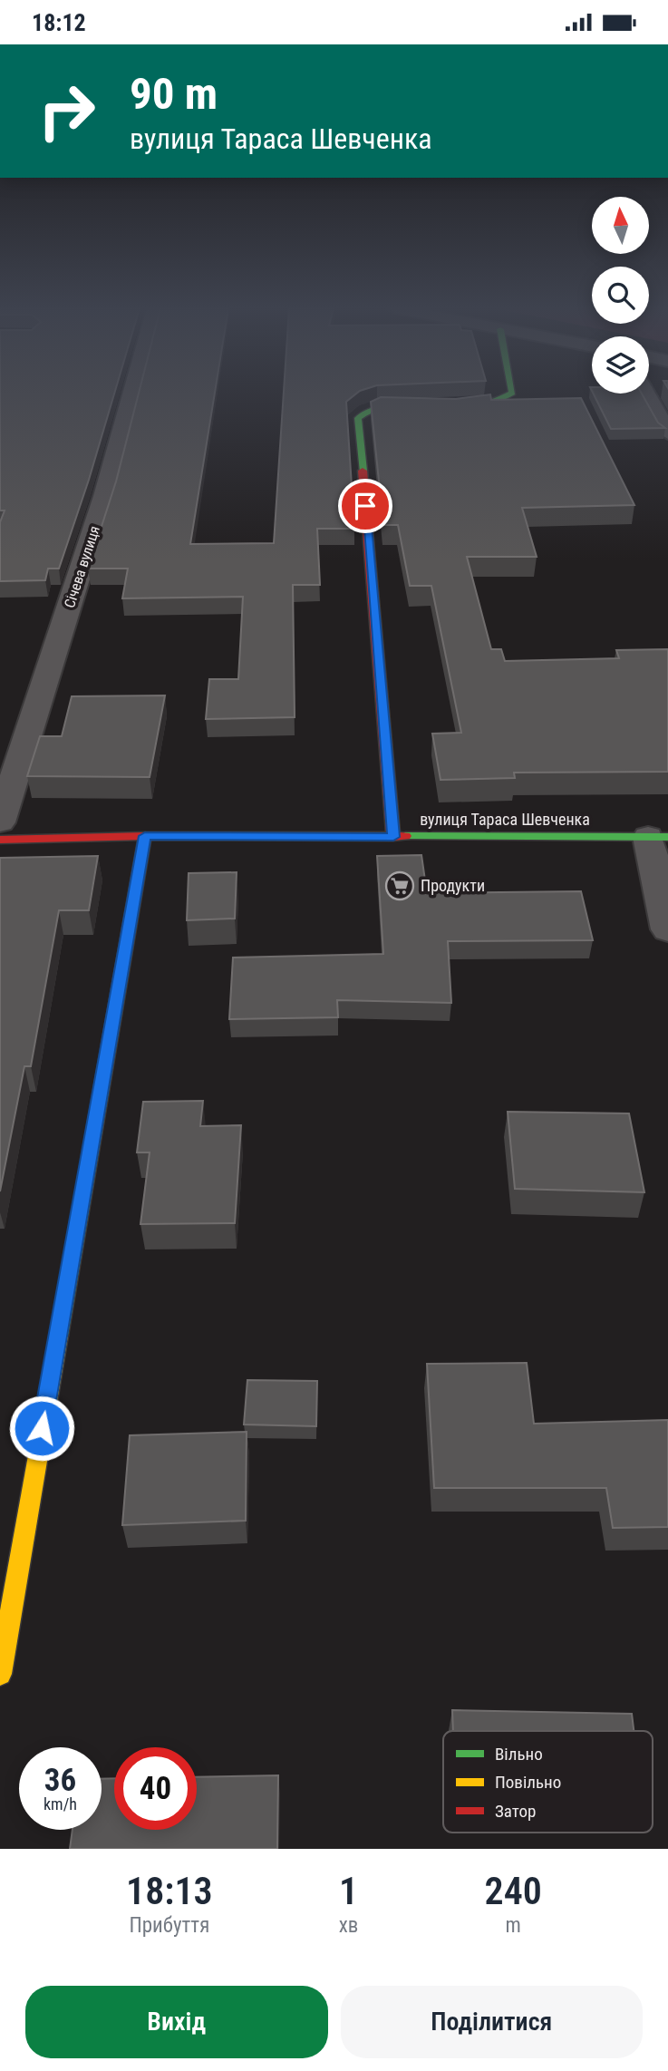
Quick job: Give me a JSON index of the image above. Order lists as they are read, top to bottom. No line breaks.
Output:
{"streets":{"street":["Січева вулиця","вулиця Тараса Шевченка"]},"places":{"supermarket":["Продукти"]},"legend":["Вільно","Повільно","Затор"],"north":"top","page":{"status":"18:12","turn":["90 m","вулиця Тараса Шевченка"],"speed":"36 km/h","limit":"40","eta":["18:13","Прибуття","1","хв","240","m"],"buttons":["Вихід","Поділитися"]}}
